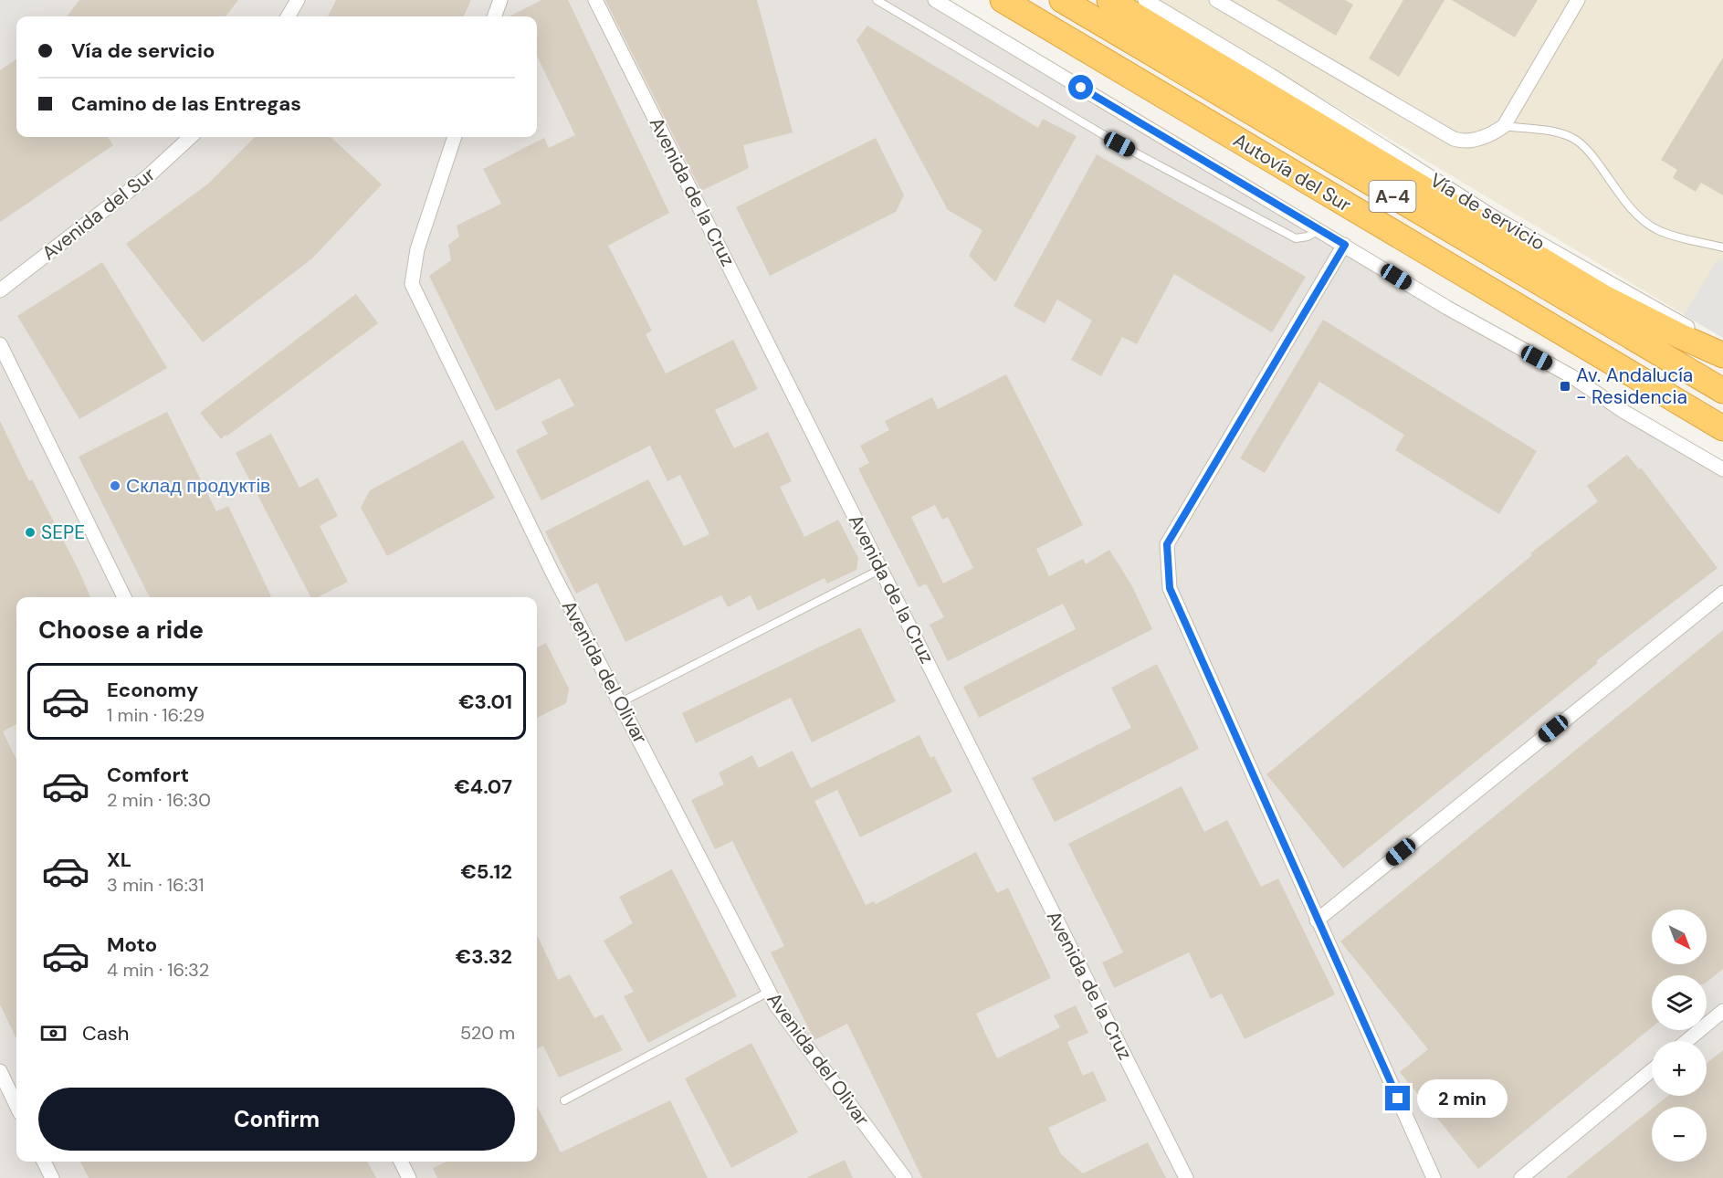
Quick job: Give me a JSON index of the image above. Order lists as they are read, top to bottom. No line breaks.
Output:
{"streets":{"highway":["Autovía del Sur","A-4"],"street":["Avenida de la Cruz","Vía de servicio","Avenida del Sur","Avenida del Olivar"]},"places":{"transit":["Av. Andalucía - Residencia"],"other":["Склад продуктів","SEPE"]},"north":"bottom right","page":{"banner":["Vía de servicio","Camino de las Entregas"],"heading":"Choose a ride","list":[{"name":"Economy","note":"1 min · 16:29","value":"€3.01"},{"name":"Comfort","note":"2 min · 16:30","value":"€4.07"},{"name":"XL","note":"3 min · 16:31","value":"€5.12"},{"name":"Moto","note":"4 min · 16:32","value":"€3.32"}],"map_buttons":["+","−"],"pay":["Cash","520 m"],"buttons":"Confirm","bubble":"2 min"}}
